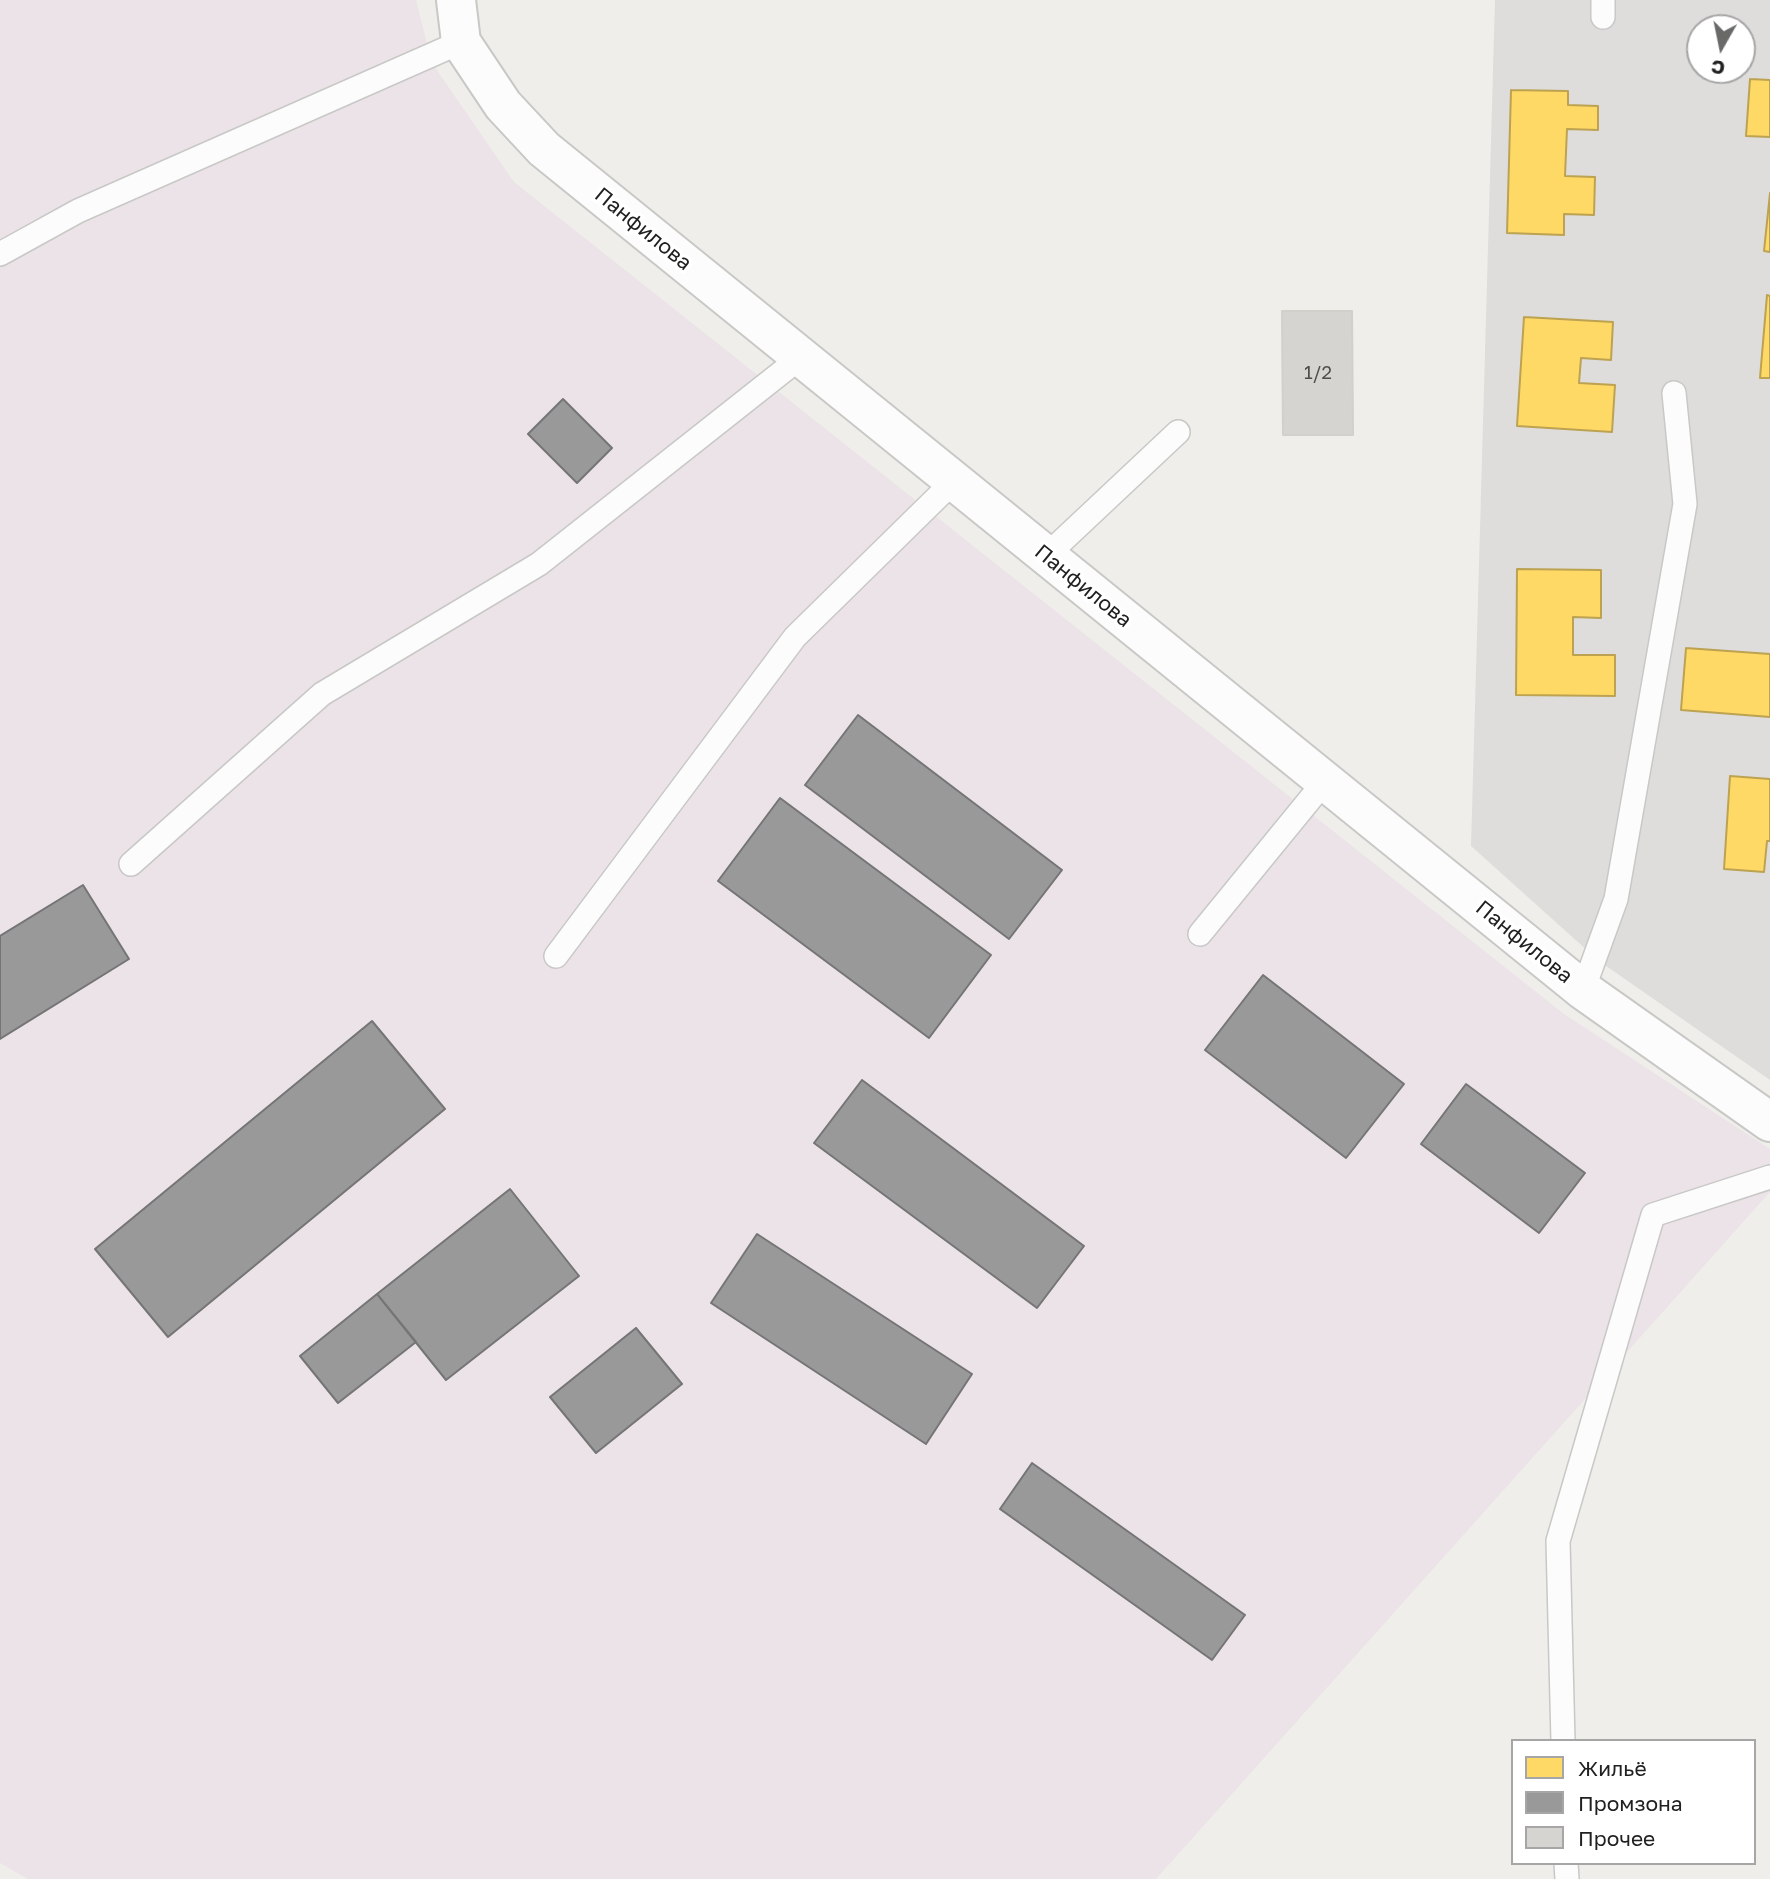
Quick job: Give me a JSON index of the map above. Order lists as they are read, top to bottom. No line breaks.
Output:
{"streets":{"street":["Панфилова"]},"house_numbers":["1/2"],"legend":["Жильё","Промзона","Прочее"],"north":"bottom"}
